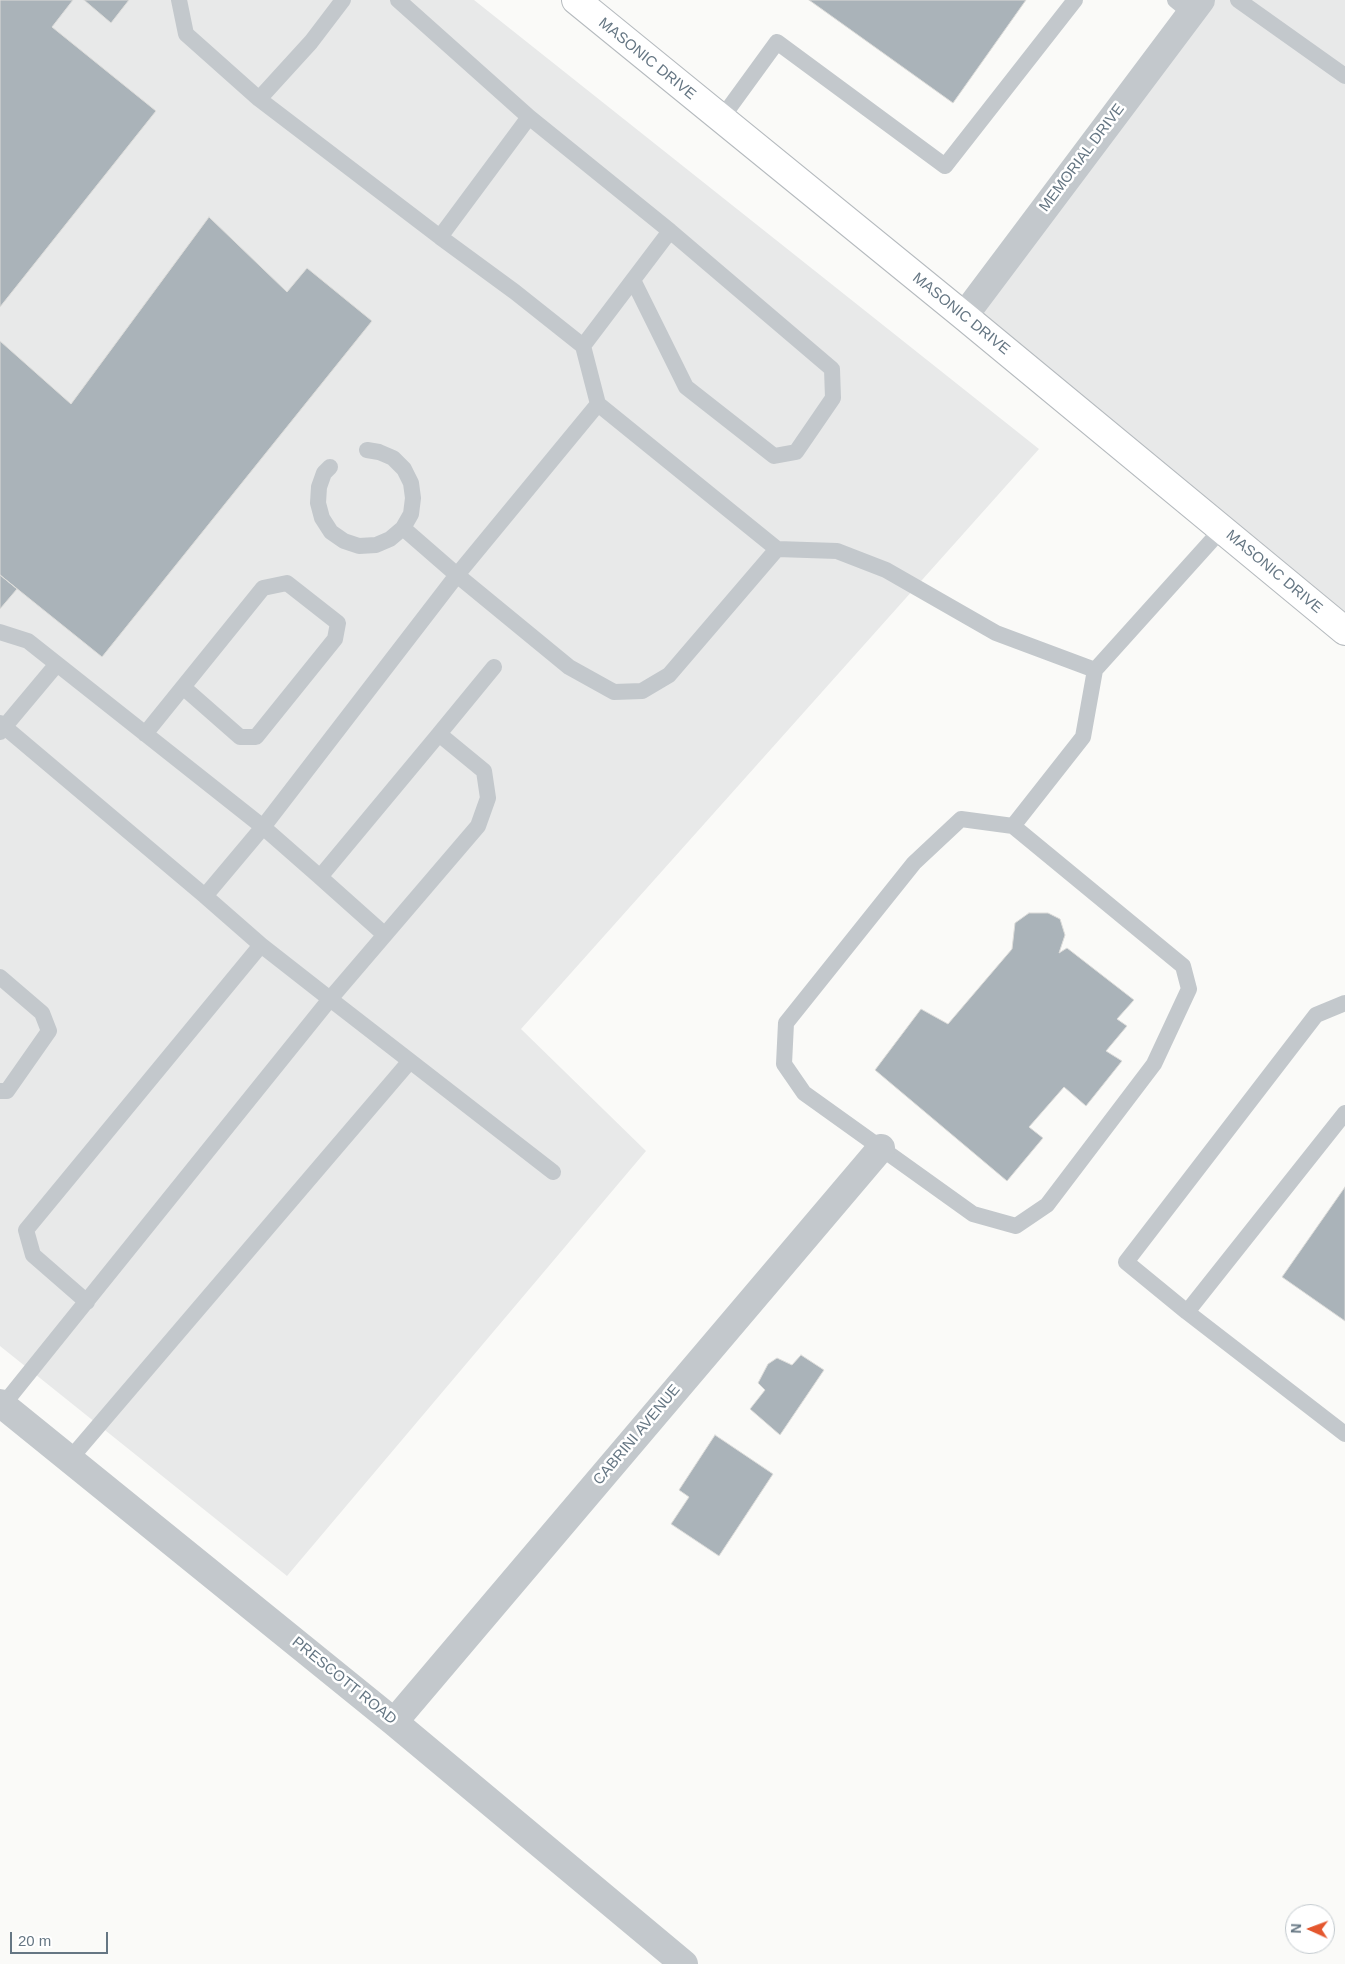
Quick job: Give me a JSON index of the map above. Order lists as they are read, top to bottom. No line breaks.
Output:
{"streets":{"main road":["MASONIC DRIVE"],"street":["MEMORIAL DRIVE","CABRINI AVENUE","PRESCOTT ROAD"]},"crossings":[["MASONIC DRIVE","MEMORIAL DRIVE"],["CABRINI AVENUE","PRESCOTT ROAD"]],"scale_bar":"20 m","north":"left"}
